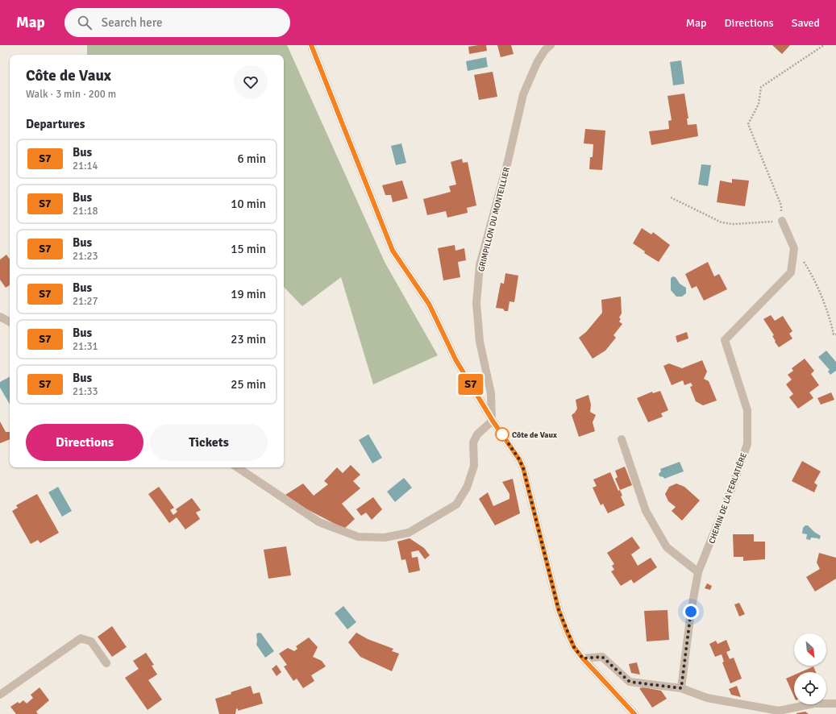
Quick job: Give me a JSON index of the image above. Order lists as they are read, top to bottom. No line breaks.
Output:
{"streets":{"street":["GRIMPILLON DU MONTEILLIER","CHEMIN DE LA FERLATIÈRE"]},"places":["Côte de Vaux"],"lines":["bus line S7"],"north":"bottom right","page":{"header":"Map","search":"Search here","nav":["Map","Directions","Saved"],"on_map":"S7","heading":[["Côte de Vaux","Walk · 3 min · 200 m"],"Departures"],"list":[{"mark":"S7","name":"Bus","note":"21:14","value":"6 min"},{"mark":"S7","name":"Bus","note":"21:18","value":"10 min"},{"mark":"S7","name":"Bus","note":"21:23","value":"15 min"},{"mark":"S7","name":"Bus","note":"21:27","value":"19 min"},{"mark":"S7","name":"Bus","note":"21:31","value":"23 min"},{"mark":"S7","name":"Bus","note":"21:33","value":"25 min"}],"buttons":["Directions","Tickets"]}}
